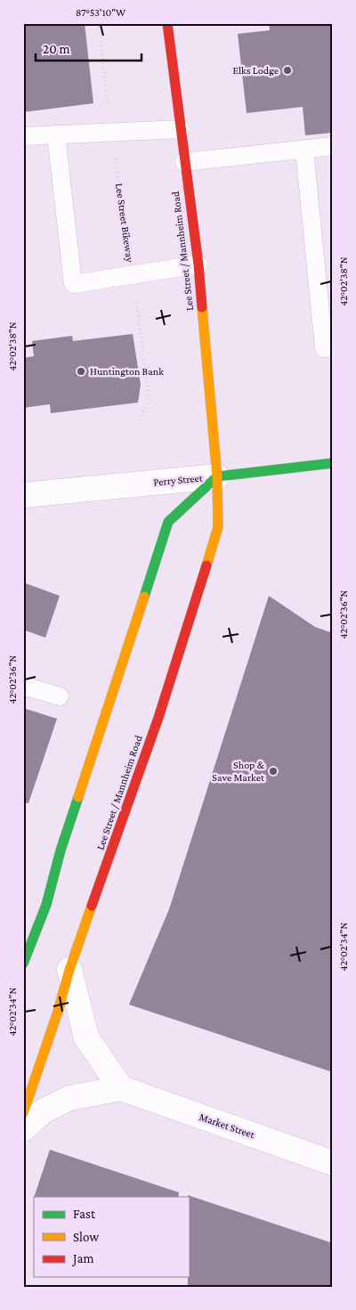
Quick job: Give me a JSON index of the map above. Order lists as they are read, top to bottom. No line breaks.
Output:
{"streets":{"main road":["Lee Street / Mannheim Road","Perry Street"],"street":["Market Street"],"path":["Lee Street Bikeway"]},"crossings":[["Lee Street / Mannheim Road","Perry Street"]],"places":["Elks Lodge","Huntington Bank","Shop & Save Market"],"legend":["Fast","Slow","Jam"],"scale_bar":"20 m","coordinates":["87°53'10\"W","42°02'38\"N","42°02'36\"N","42°02'34\"N"]}
